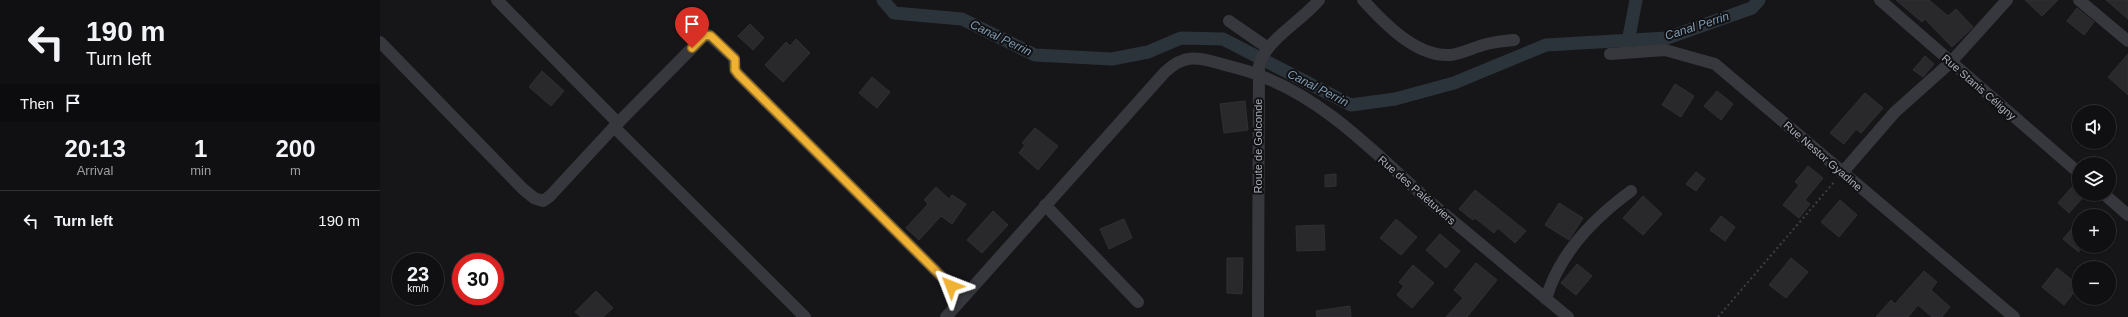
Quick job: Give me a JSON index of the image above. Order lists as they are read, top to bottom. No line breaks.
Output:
{"streets":{"street":["Rue Stanis Céligny","Route de Golconde","Rue Nestor Gyadine","Rue des Palétuviers"]},"crossings":[["Route de Golconde","Rue des Palétuviers"]],"water":["Canal Perrin"],"page":{"turn":["190 m","Turn left"],"then":"Then","map_buttons":["+","−"],"eta":["20:13","Arrival","1","min","200","m"],"list":[{"name":"Turn left","value":"190 m"}],"speed":"23 km/h","limit":"30"}}
